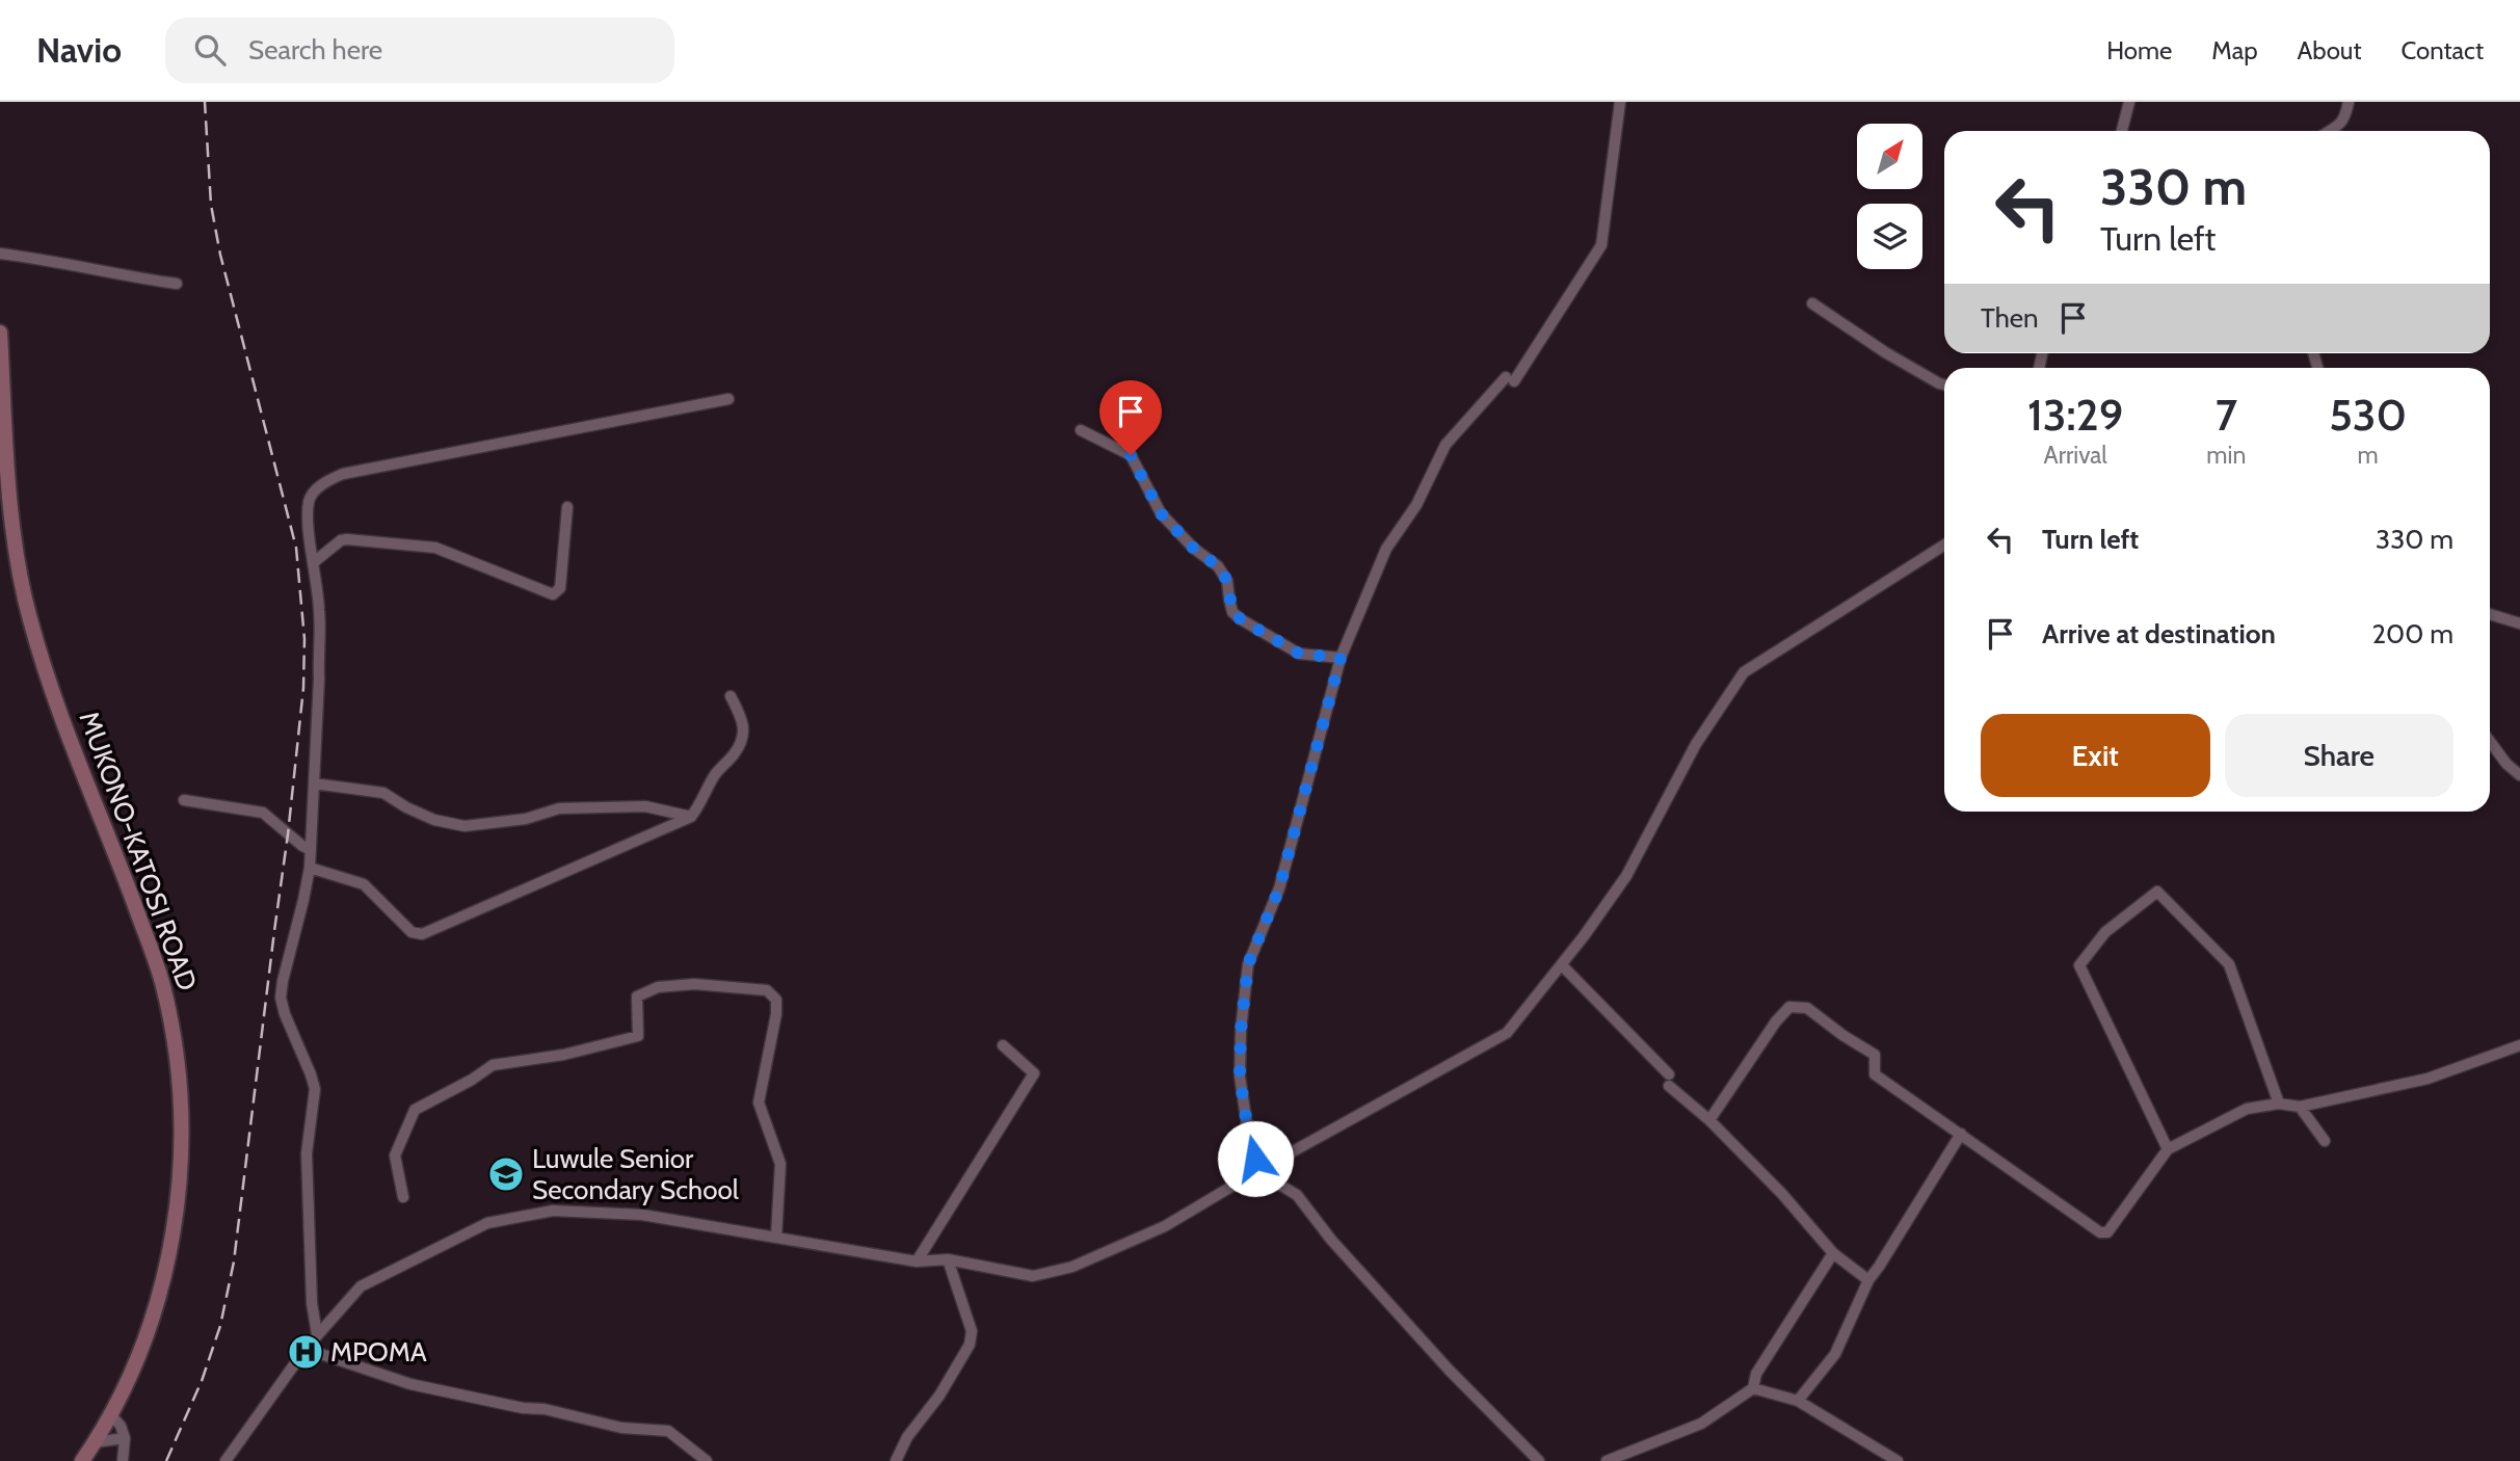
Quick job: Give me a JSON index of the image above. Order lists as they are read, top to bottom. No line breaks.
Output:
{"streets":{"main road":["MUKONO-KATOSI ROAD"]},"places":{"school or university":["Luwule Senior Secondary School"],"hospital":["MPOMA"]},"north":"top right","page":{"header":"Navio","search":"Search here","nav":["Home","Map","About","Contact"],"turn":["330 m","Turn left"],"then":"Then","eta":["13:29","Arrival","7","min","530","m"],"list":[{"name":"Turn left","value":"330 m"},{"name":"Arrive at destination","value":"200 m"}],"buttons":["Exit","Share"]}}
